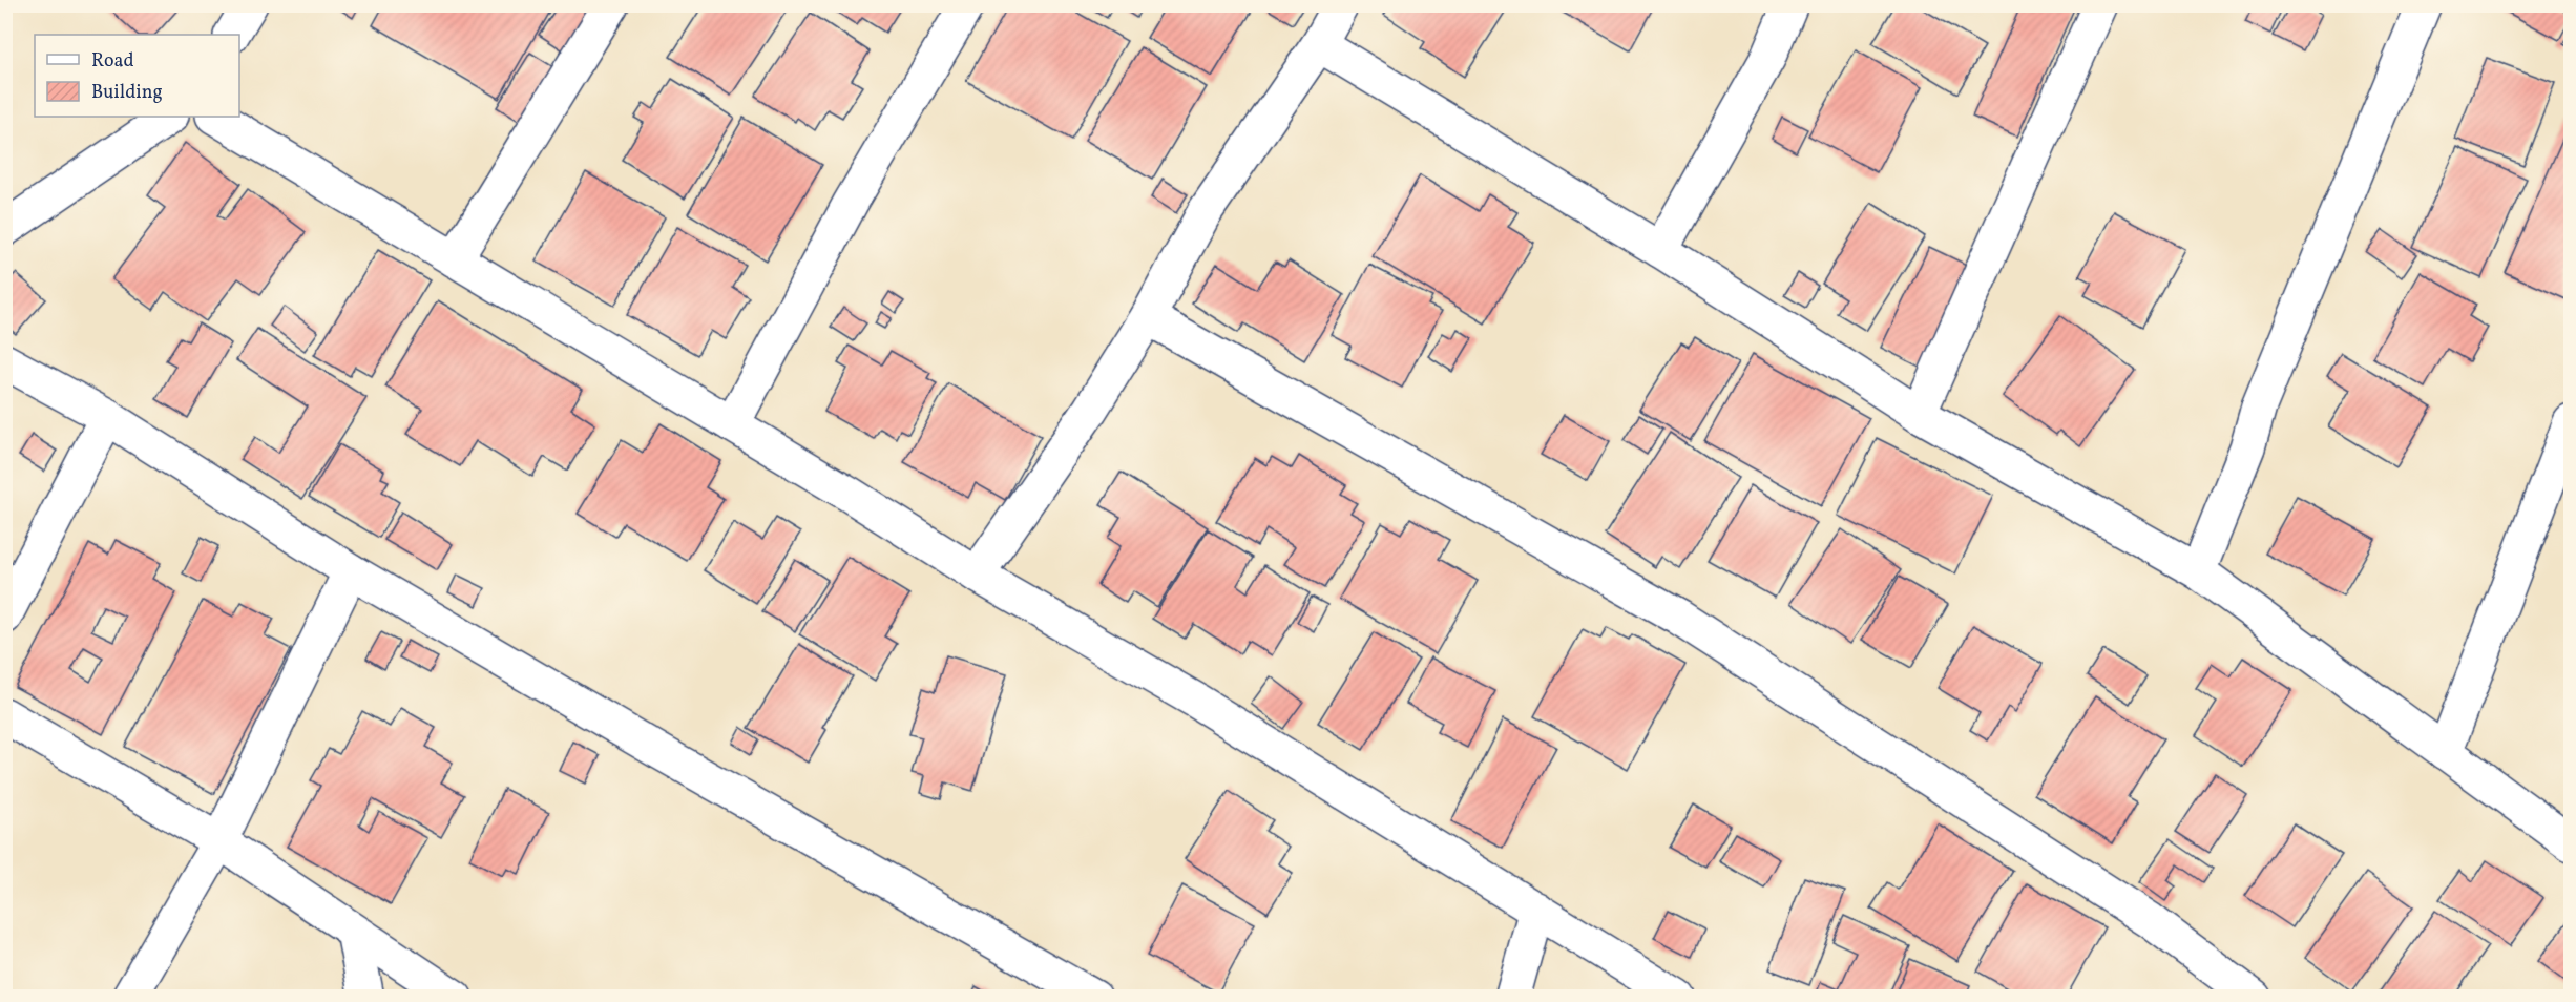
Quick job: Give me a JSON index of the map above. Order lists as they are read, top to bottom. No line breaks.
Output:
{"legend":["Road","Building"]}
